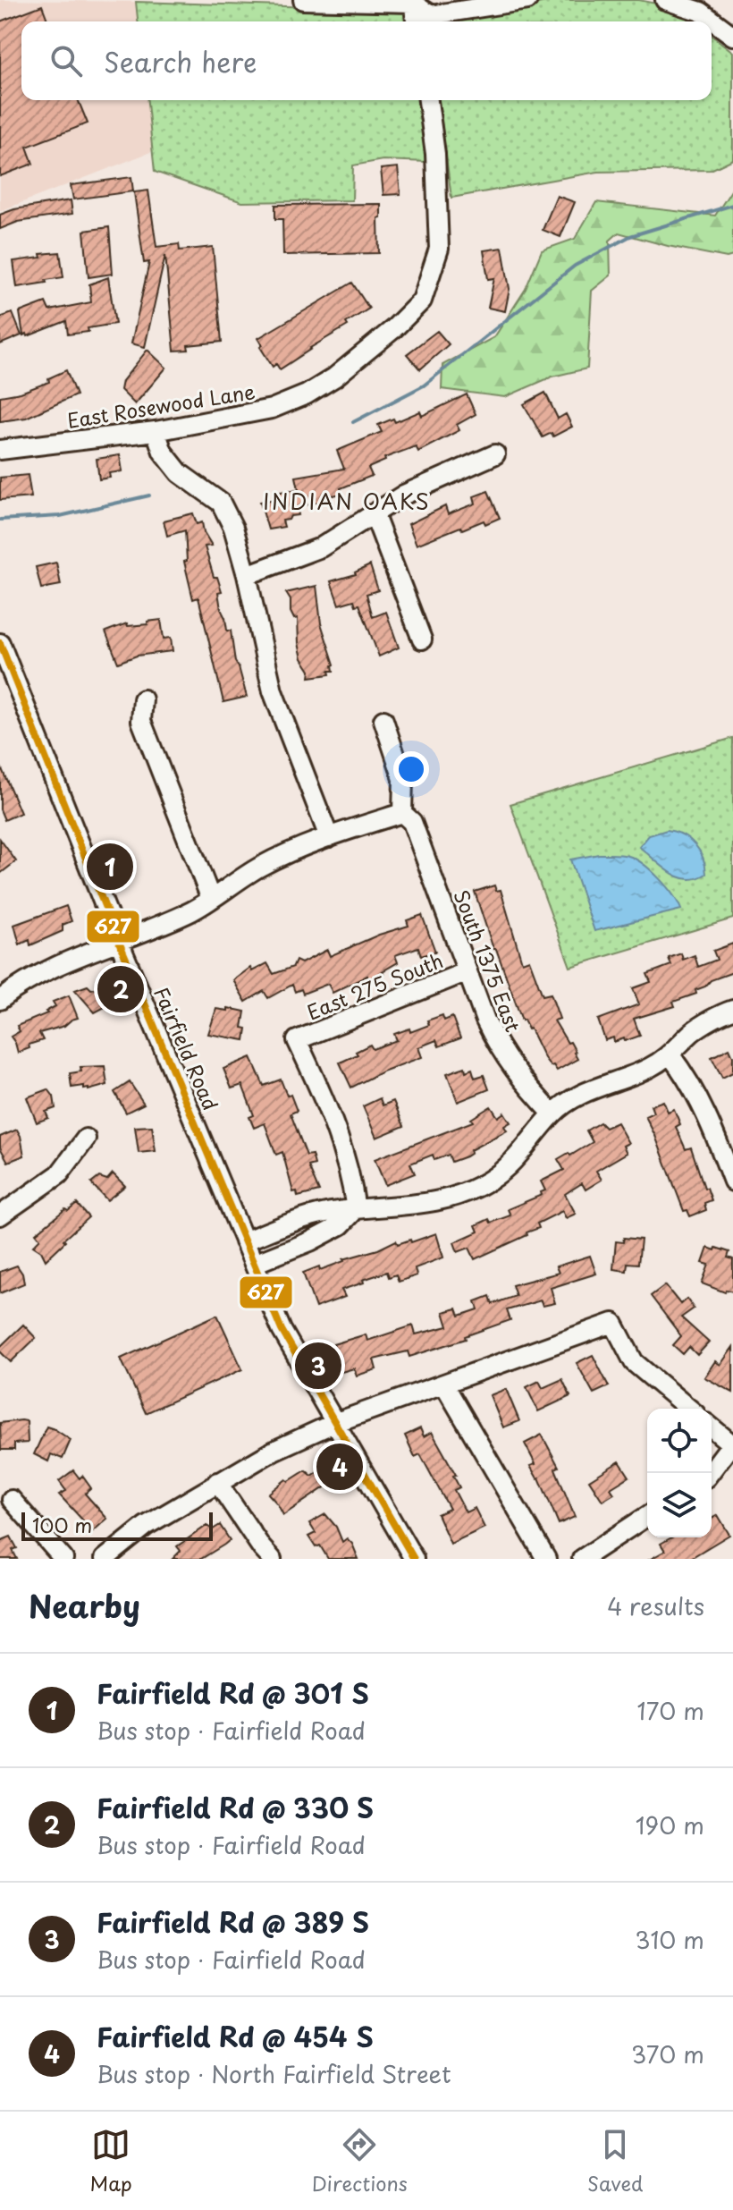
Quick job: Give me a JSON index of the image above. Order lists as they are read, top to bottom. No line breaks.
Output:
{"streets":{"street":["East Rosewood Lane","South 1375 East","East 275 South","Fairfield Road"]},"crossings":[["South 1375 East","East 275 South"]],"districts":["INDIAN OAKS"],"lines":["transit line 627"],"scale_bar":"100 m","page":{"search":"Search here","pins":["1","2","3","4"],"scale":"100 m","heading":["Nearby","4 results"],"list":[{"mark":"1","name":"Fairfield Rd @ 301 S","note":"Bus stop · Fairfield Road","value":"170 m"},{"mark":"2","name":"Fairfield Rd @ 330 S","note":"Bus stop · Fairfield Road","value":"190 m"},{"mark":"3","name":"Fairfield Rd @ 389 S","note":"Bus stop · Fairfield Road","value":"310 m"},{"mark":"4","name":"Fairfield Rd @ 454 S","note":"Bus stop · North Fairfield Street","value":"370 m"}],"nav":["Map","Directions","Saved"]}}
